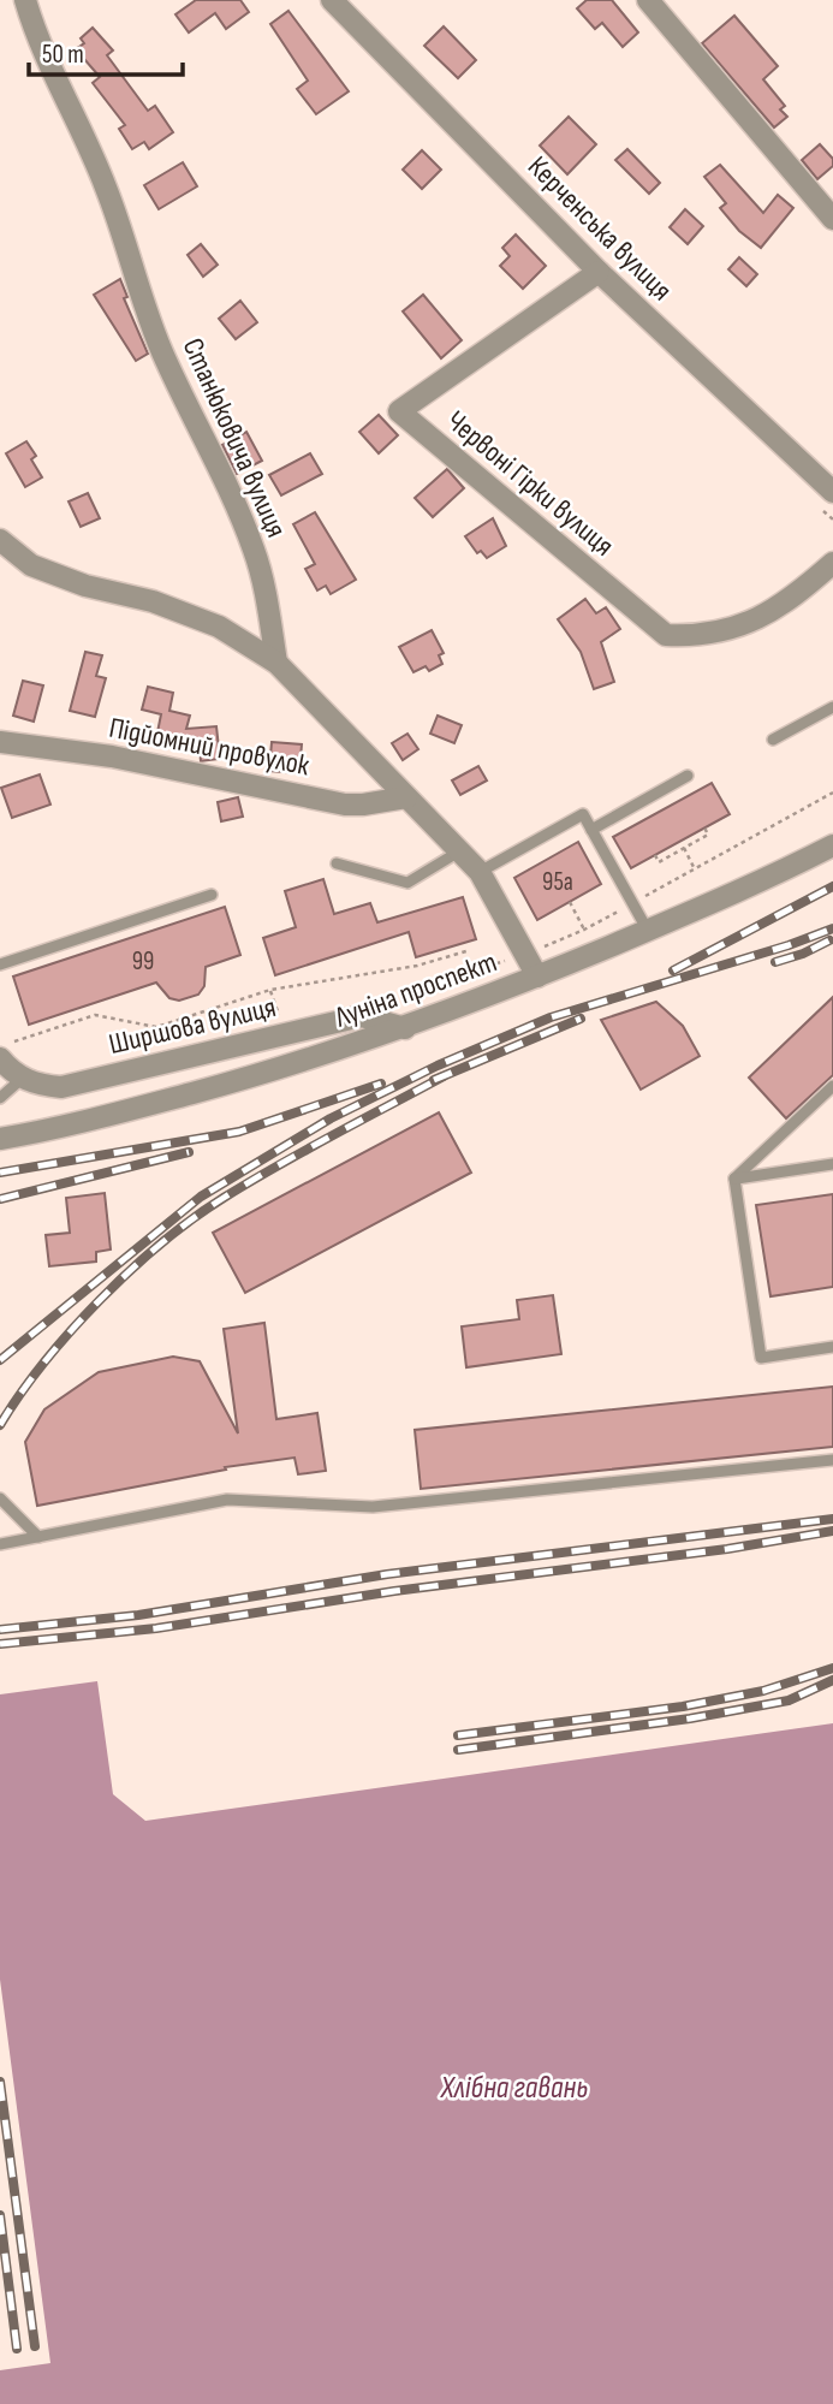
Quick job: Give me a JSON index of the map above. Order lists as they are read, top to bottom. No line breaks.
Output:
{"streets":{"street":["Керченська вулиця","Станюковича вулиця","Червоні Гірки вулиця","Підйомний провулок","Луніна проспект","Ширшова вулиця"]},"crossings":[["Керченська вулиця","Червоні Гірки вулиця"],["Луніна проспект","Ширшова вулиця"]],"water":["Хлібна гавань"],"house_numbers":["95а","99"],"scale_bar":"50 m"}
